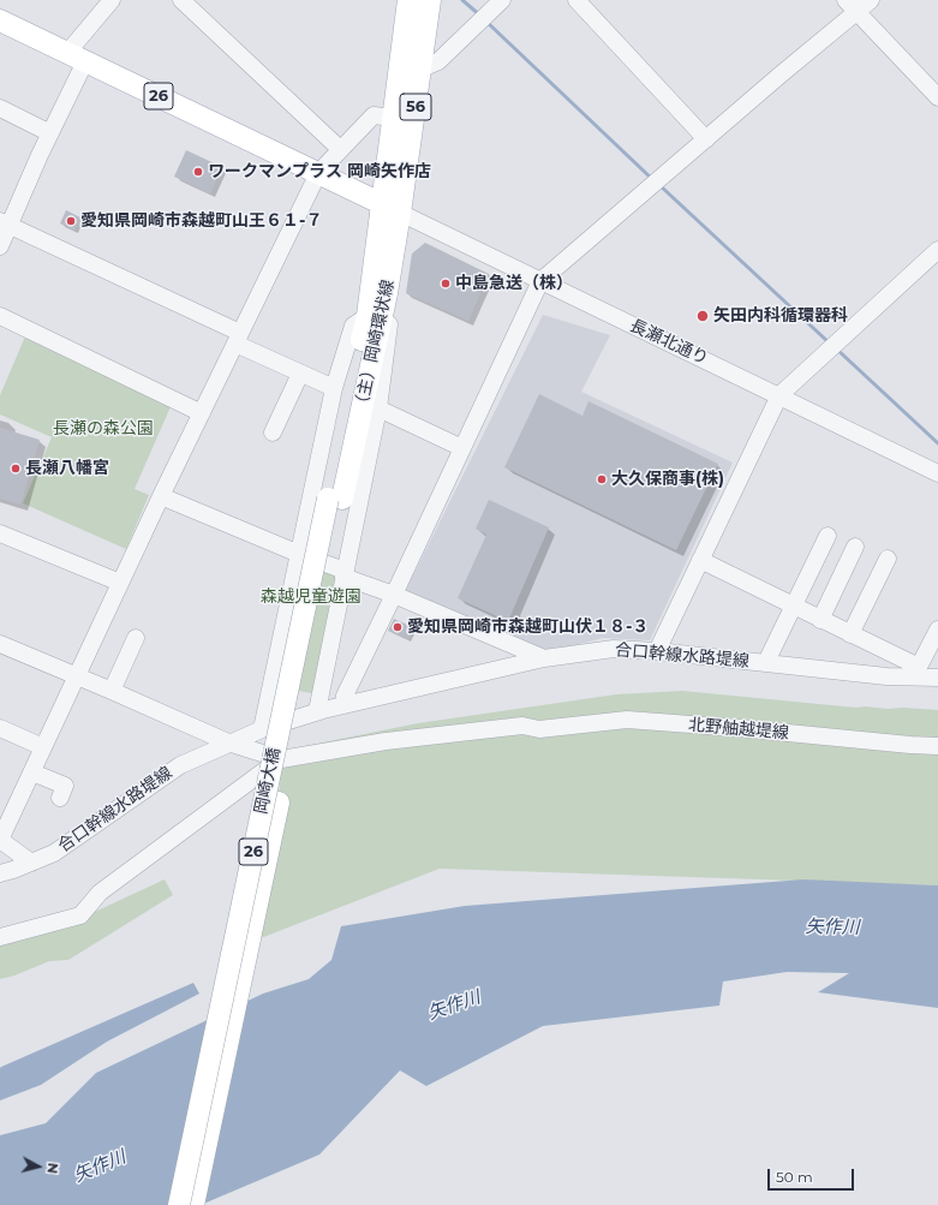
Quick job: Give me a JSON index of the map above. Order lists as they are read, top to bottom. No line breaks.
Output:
{"streets":{"main road":["26","56","（主）岡崎環状線","岡崎大橋"],"street":["長瀬北通り","合口幹線水路堤線","北野舳越堤線"]},"crossings":[["26","56"],["26","長瀬北通り"],["26","（主）岡崎環状線"],["56","長瀬北通り"],["56","（主）岡崎環状線"],["長瀬北通り","（主）岡崎環状線"],["（主）岡崎環状線","岡崎大橋"]],"water":["矢作川"],"parks":["長瀬の森公園","森越児童遊園"],"places":["ワークマンプラス 岡崎矢作店","愛知県岡崎市森越町山王６１‐７","中島急送（株）","矢田内科循環器科","長瀬八幡宮","大久保商事(株)","愛知県岡崎市森越町山伏１８‐３"],"scale_bar":"50 m","north":"right"}
